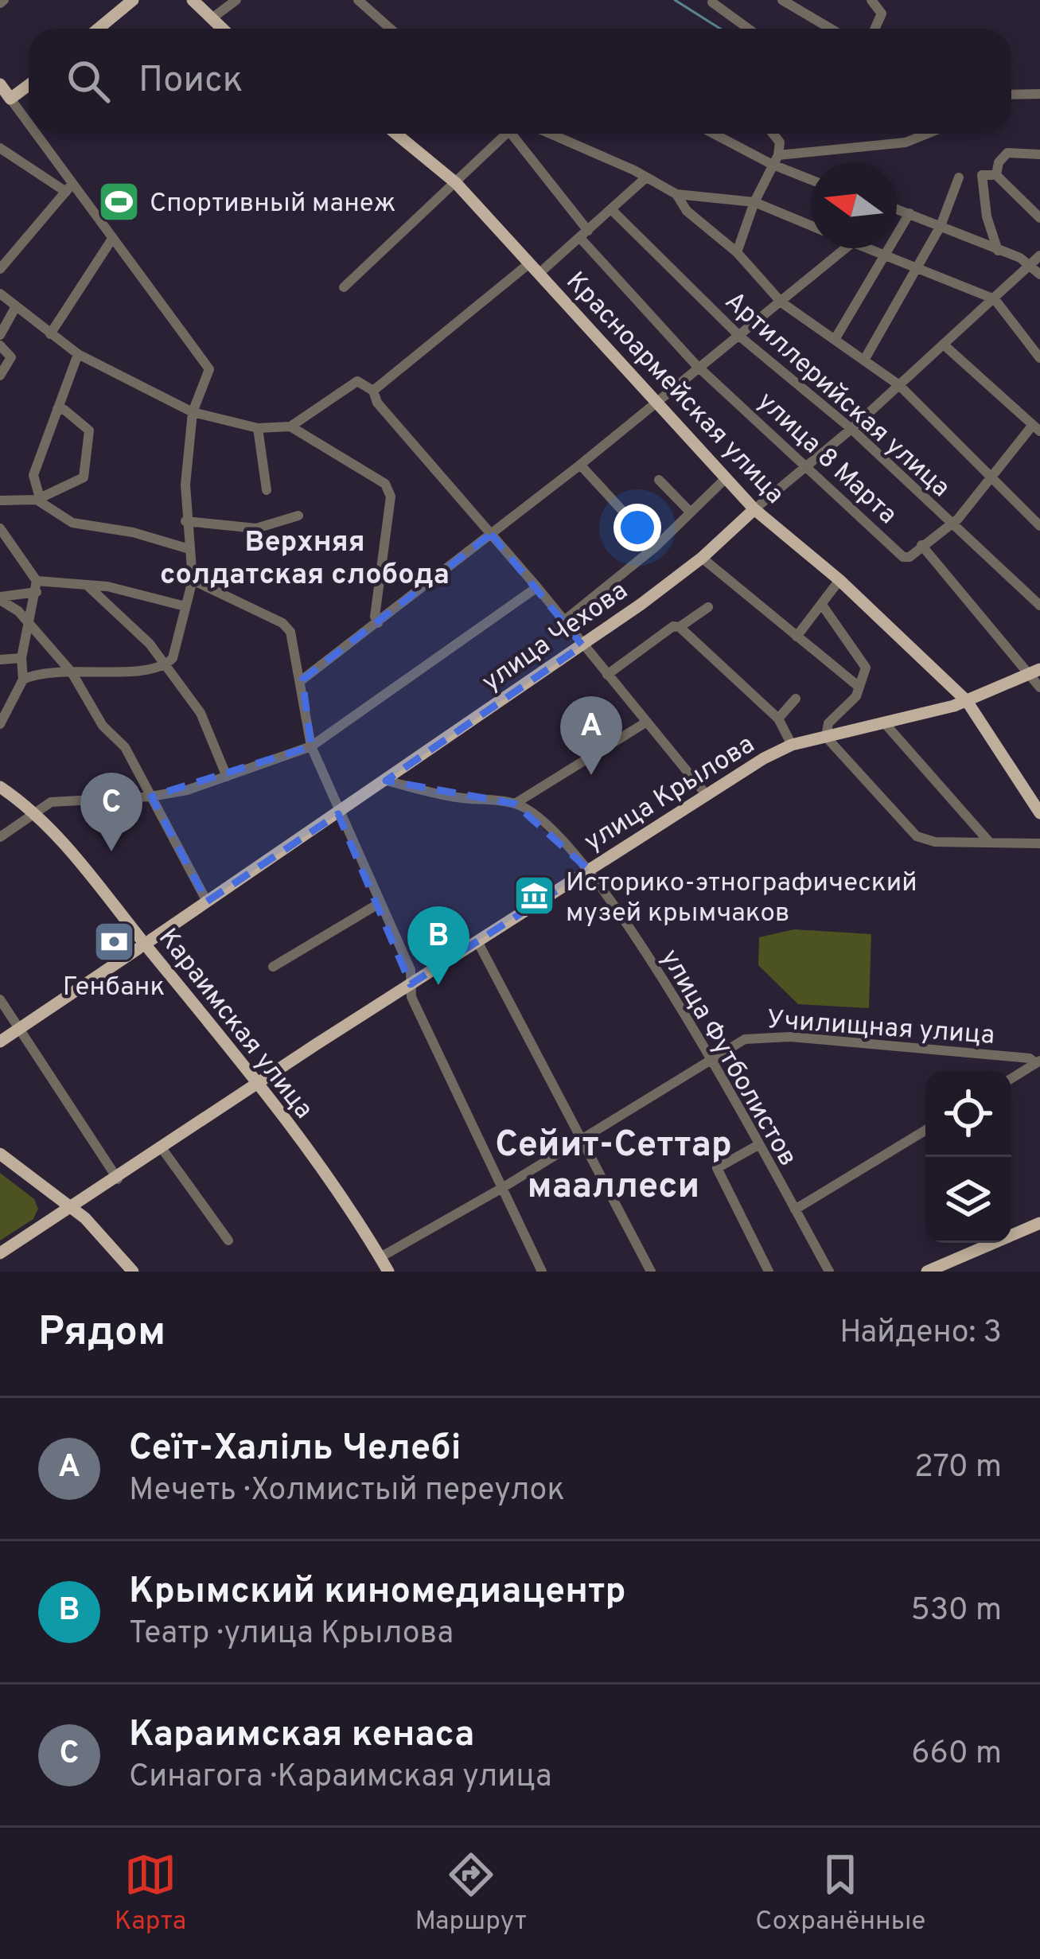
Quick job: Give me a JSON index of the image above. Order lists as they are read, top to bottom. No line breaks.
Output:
{"streets":{"main road":["Красноармейская улица","улица Чехова","улица Крылова","Караимская улица"],"street":["Артиллерийская улица","улица 8 Марта","Училищная улица","улица Футболистов"]},"crossings":[["Красноармейская улица","улица Чехова"],["Красноармейская улица","улица Крылова"],["Артиллерийская улица","улица Чехова"],["улица 8 Марта","улица Чехова"],["улица 8 Марта","улица Крылова"],["улица Чехова","улица Футболистов"],["улица Крылова","Караимская улица"],["улица Крылова","улица Футболистов"],["Караимская улица","Училищная улица"],["Училищная улица","улица Футболистов"]],"districts":["Верхняя солдатская слобода","Сейит-Сеттар мааллеси"],"places":{"sports":["Спортивный манеж"],"museum":["Историко-этнографический музей крымчаков"],"bank":["Генбанк"]},"north":"left","page":{"search":"Поиск","pins":["A","C","B"],"heading":["Рядом","Найдено: 3"],"list":[{"mark":"A","name":"Сеїт-Халіль Челебі","note":"Мечеть · Холмистый переулок","value":"270 m"},{"mark":"B","name":"Крымский киномедиацентр","note":"Театр · улица Крылова","value":"530 m"},{"mark":"C","name":"Караимская кенаса","note":"Синагога · Караимская улица","value":"660 m"}],"nav":["Карта","Маршрут","Сохранённые"]}}
